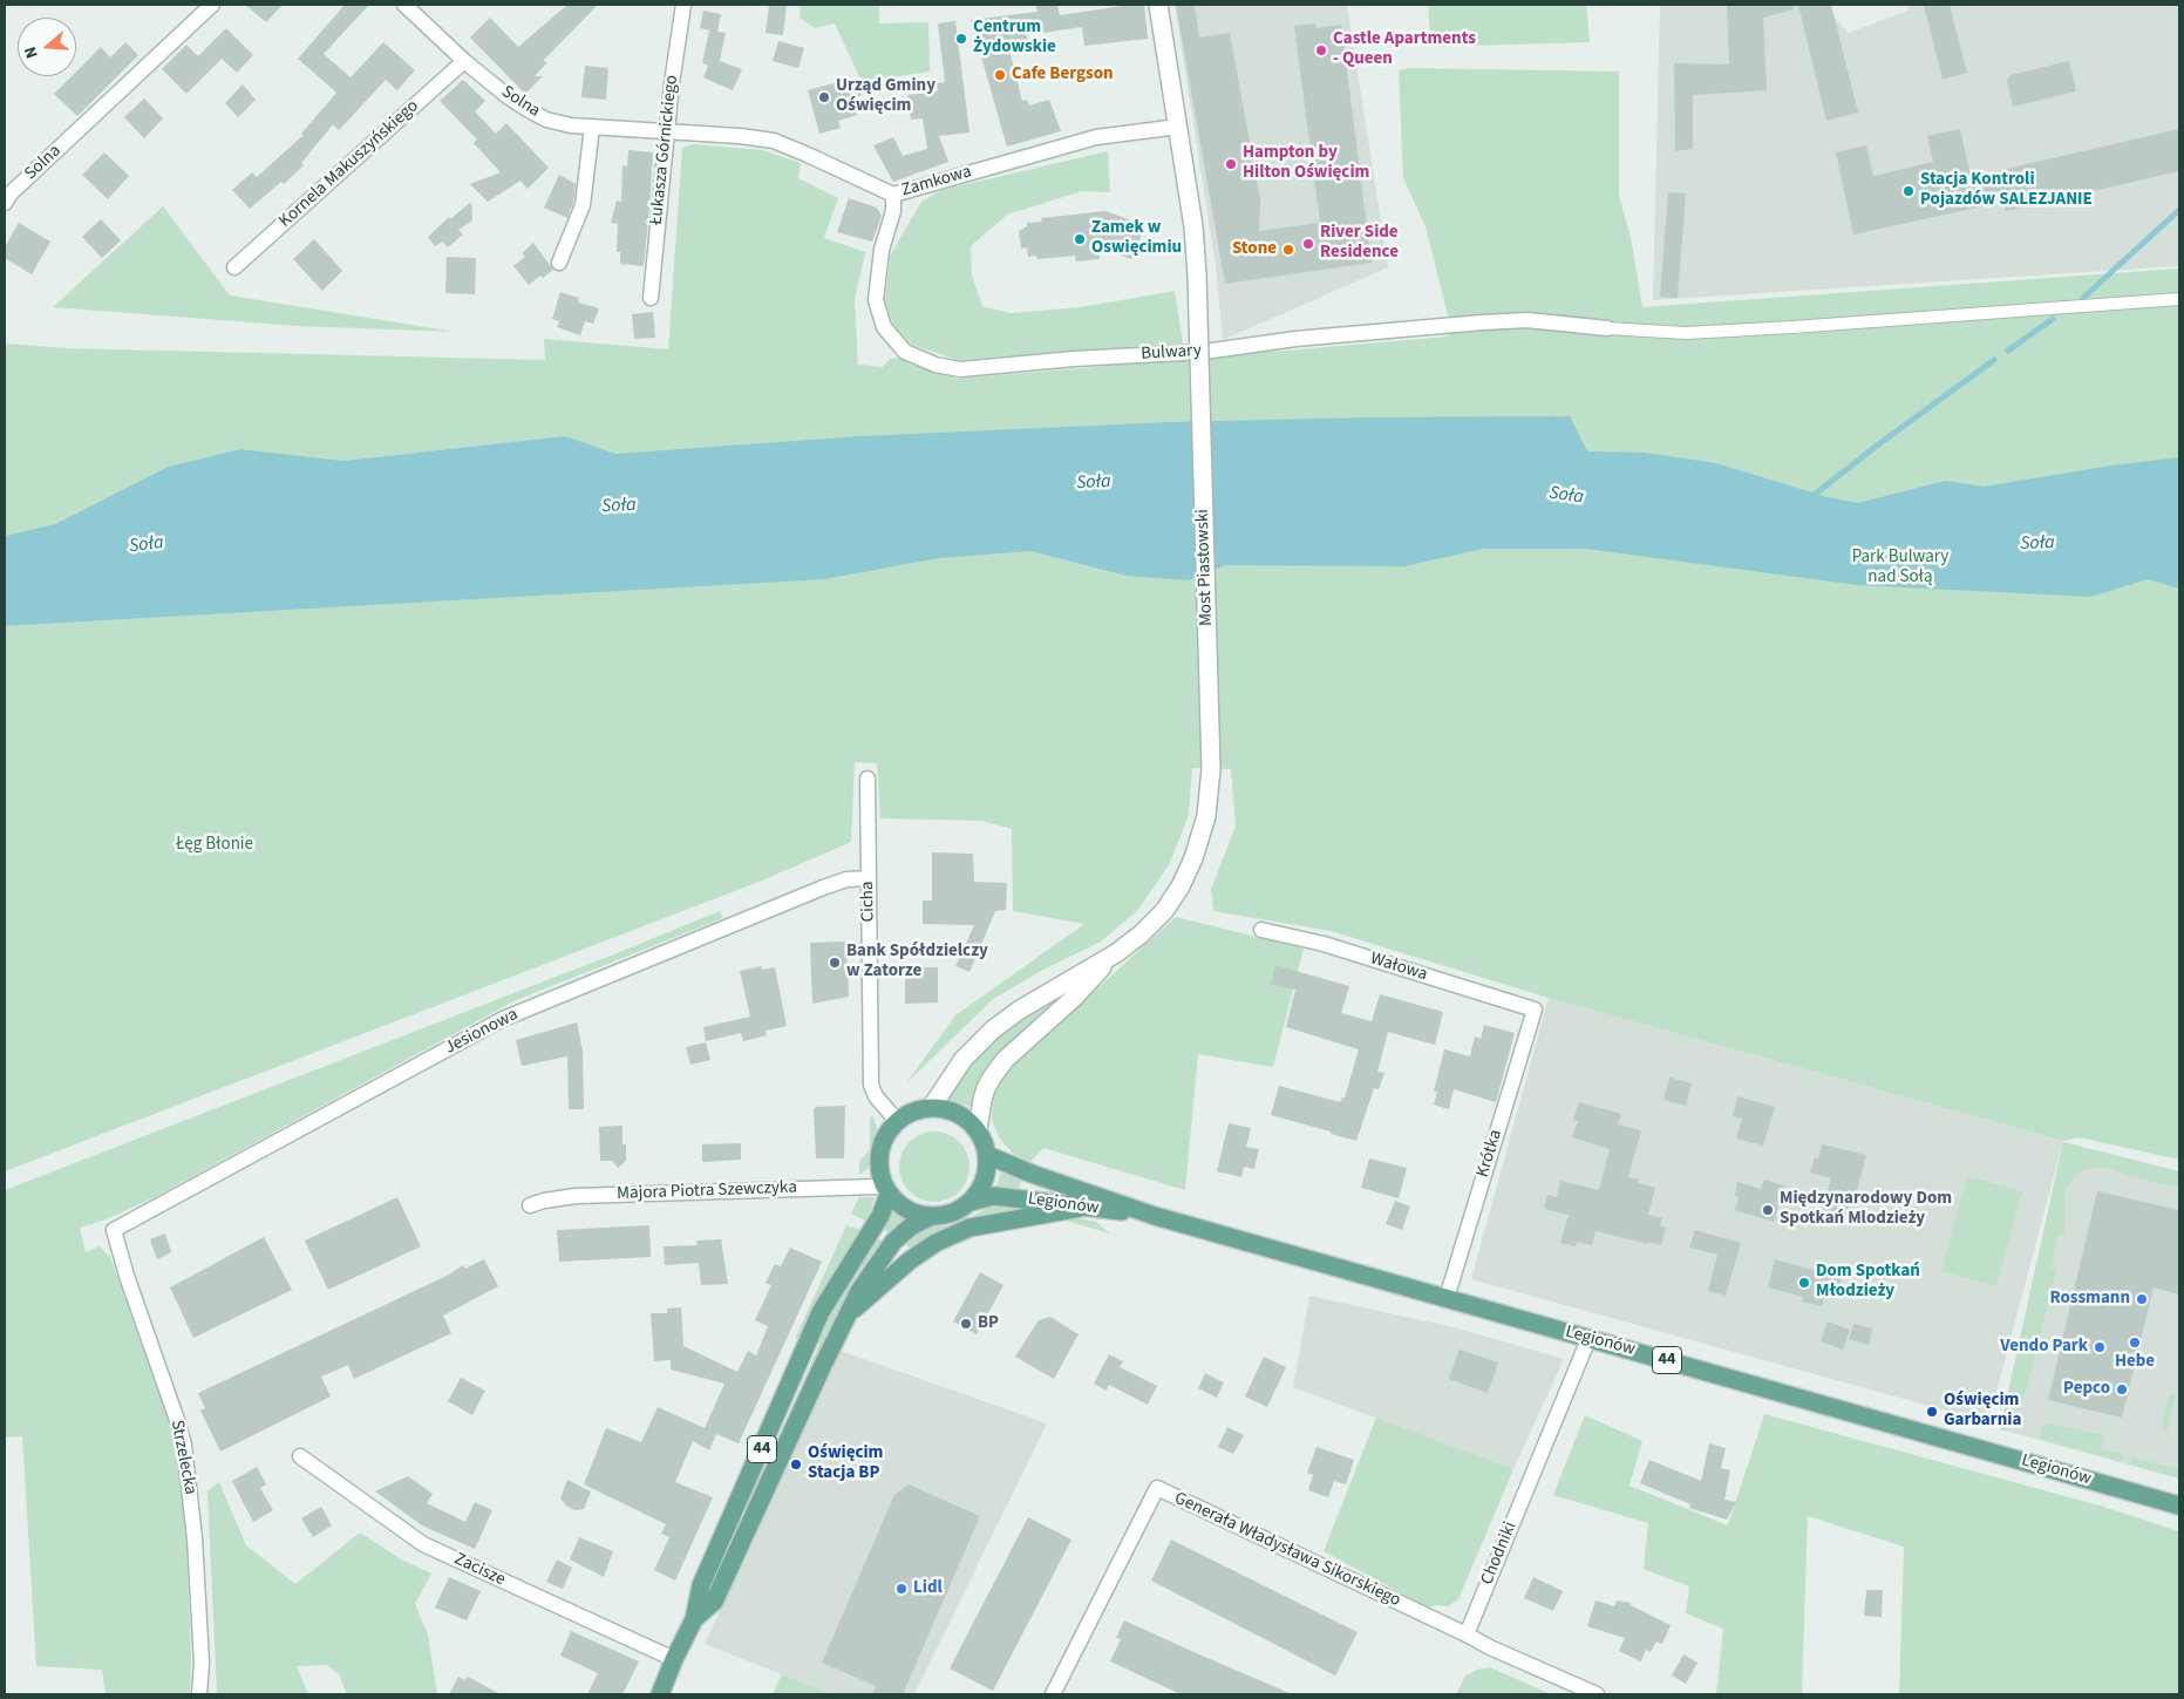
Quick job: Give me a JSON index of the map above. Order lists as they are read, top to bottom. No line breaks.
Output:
{"streets":{"main road":["Legionów","44"],"street":["Solna","Łukasza Górnickiego","Kornela Makuszyńskiego","Zamkowa","Bulwary","Most Piastowski","Cicha","Wałowa","Jesionowa","Krótka","Majora Piotra Szewczyka","Strzelecka","Generała Władysława Sikorskiego","Chodniki","Zacisze"]},"crossings":[["Solna","Łukasza Górnickiego"],["Solna","Kornela Makuszyńskiego"],["Solna","Zamkowa"],["Łukasza Górnickiego","Zamkowa"],["Zamkowa","Bulwary"],["Zamkowa","Most Piastowski"],["Cicha","Jesionowa"],["Cicha","Majora Piotra Szewczyka"],["Cicha","Legionów"],["Cicha","44"],["Wałowa","Krótka"],["Jesionowa","Strzelecka"],["Krótka","Legionów"],["Majora Piotra Szewczyka","Legionów"],["Majora Piotra Szewczyka","44"],["Legionów","44"],["Legionów","Chodniki"],["44","Zacisze"],["Generała Władysława Sikorskiego","Chodniki"]],"water":["Soła"],"parks":["Park Bulwary nad Sołą","Łęg Błonie"],"places":["Centrum Żydowskie","Castle Apartments - Queen","Cafe Bergson","Urząd Gminy Oświęcim","Hampton by Hilton Oświęcim","Stacja Kontroli Pojazdów SALEZJANIE","Zamek w Oswięcimiu","River Side Residence","Stone","Bank Spółdzielczy w Zatorze","Międzynarodowy Dom Spotkań Mlodzieży","Dom Spotkań Młodzieży","Rossmann","BP","Hebe","Vendo Park","Pepco","Oświęcim Garbarnia","Oświęcim Stacja BP","Lidl"],"north":"left"}
